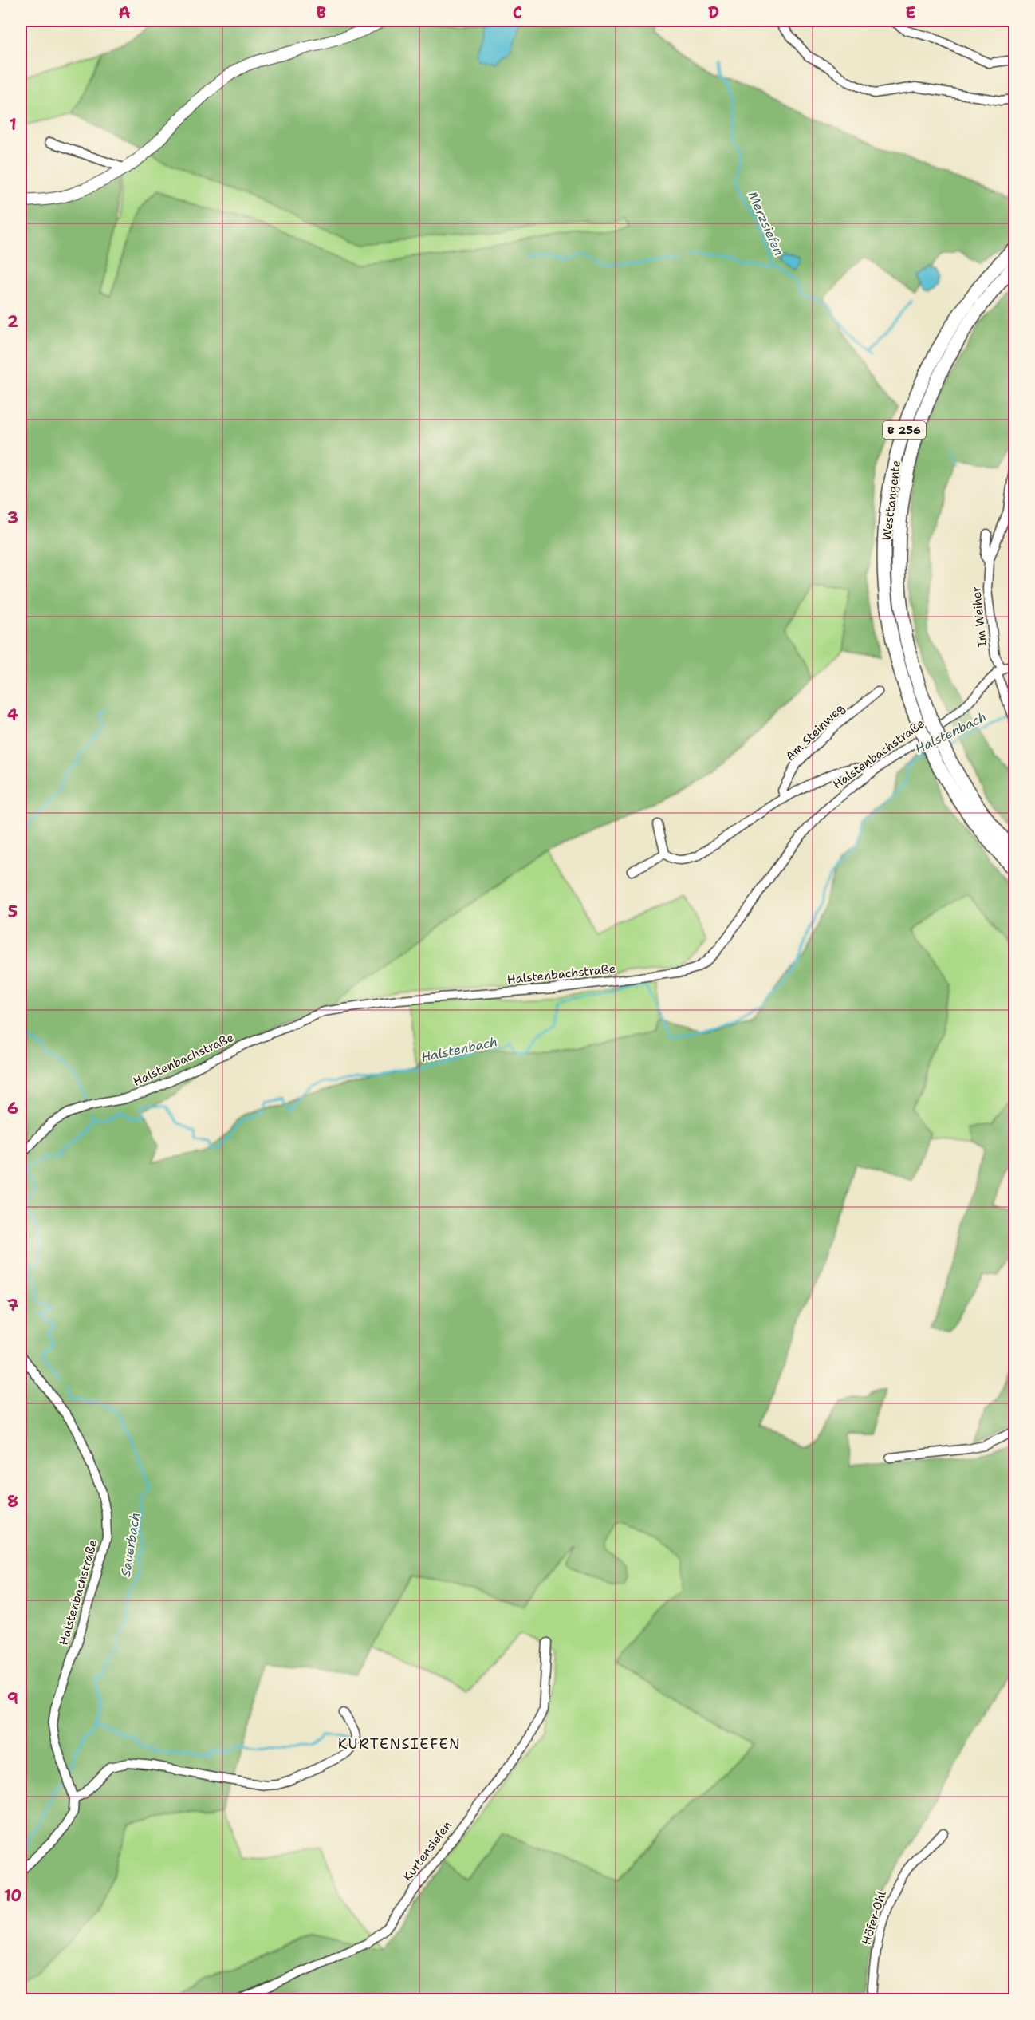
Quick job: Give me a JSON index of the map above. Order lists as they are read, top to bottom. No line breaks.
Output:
{"streets":{"highway":["B 256","Westtangente"],"street":["Im Weiher","Am Steinweg","Halstenbachstraße","Kurtensiefen","Höfer-Ohl"]},"crossings":[["B 256","Westtangente"],["Im Weiher","Halstenbachstraße"]],"districts":["KURTENSIEFEN"],"water":["Merzsiefen","Halstenbach","Sauerbach"],"grid":{"columns":["A","B","C","D","E"],"rows":["1","2","3","4","5","6","7","8","9","10"]}}
